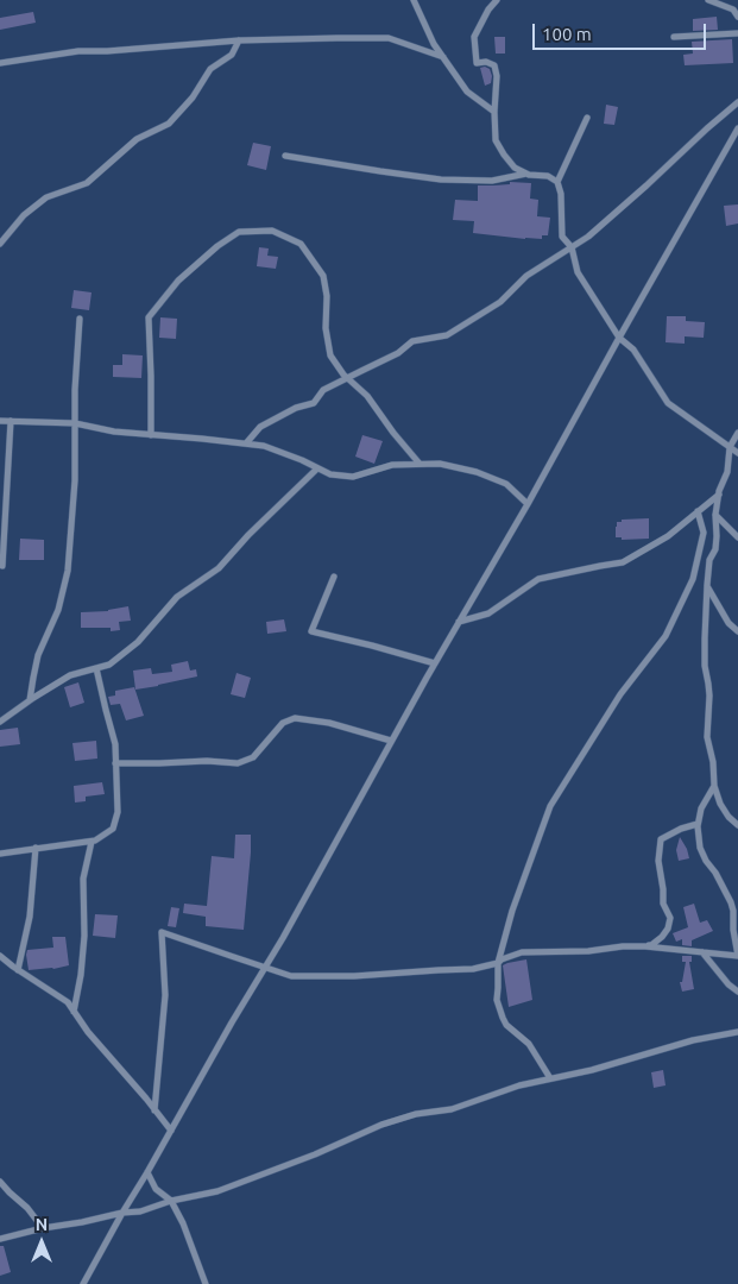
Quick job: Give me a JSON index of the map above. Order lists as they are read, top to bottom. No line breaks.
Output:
{"scale_bar":"100 m","north":"top"}
